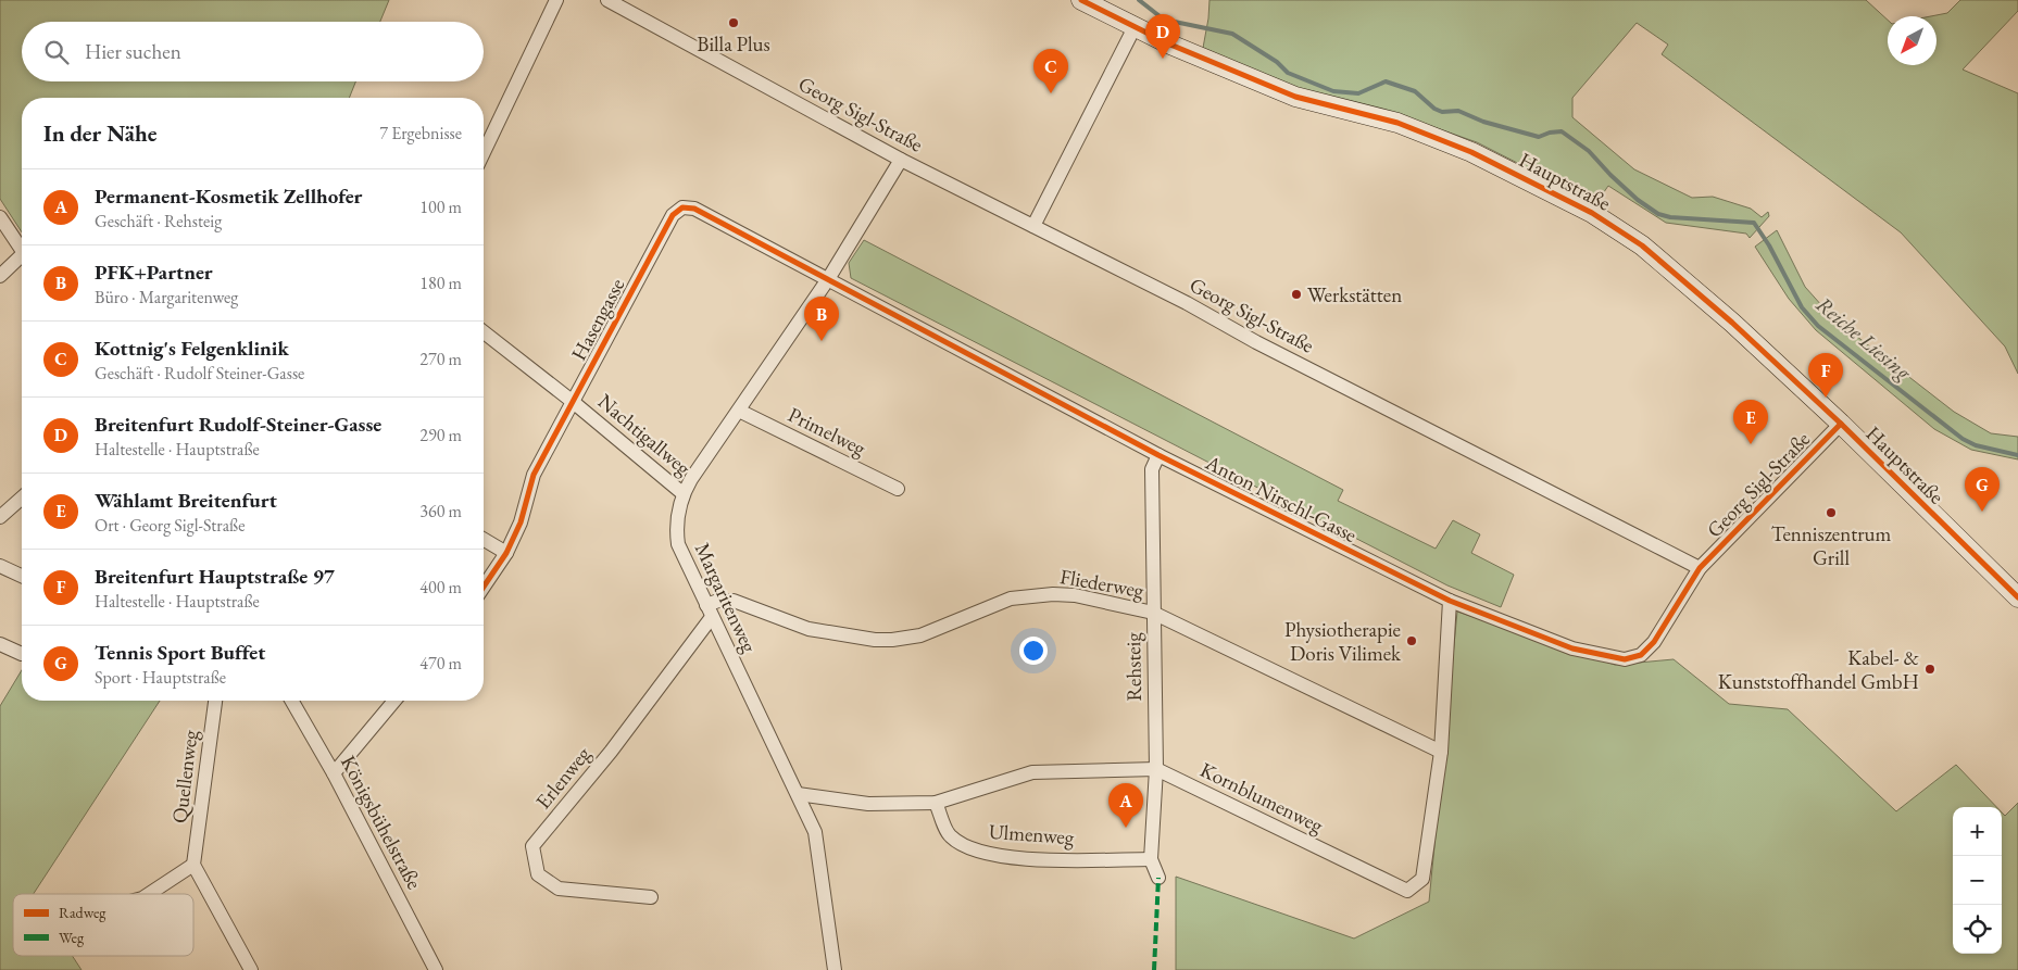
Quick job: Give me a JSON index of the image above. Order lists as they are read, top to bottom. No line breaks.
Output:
{"streets":{"main road":["Hauptstraße"],"street":["Georg Sigl-Straße","Hasengasse","Primelweg","Nachtigallweg","Anton Nirschl-Gasse","Fliederweg","Margaritenweg","Rehsteig","Quellenweg","Erlenweg","Kornblumenweg","Königsbühelstraße","Ulmenweg"]},"crossings":[["Georg Sigl-Straße","Hauptstraße"],["Georg Sigl-Straße","Anton Nirschl-Gasse"],["Georg Sigl-Straße","Margaritenweg"],["Hasengasse","Nachtigallweg"],["Hasengasse","Anton Nirschl-Gasse"],["Hasengasse","Margaritenweg"],["Primelweg","Margaritenweg"],["Nachtigallweg","Margaritenweg"],["Anton Nirschl-Gasse","Margaritenweg"],["Anton Nirschl-Gasse","Rehsteig"],["Anton Nirschl-Gasse","Kornblumenweg"],["Fliederweg","Margaritenweg"],["Fliederweg","Rehsteig"],["Fliederweg","Erlenweg"],["Fliederweg","Kornblumenweg"],["Margaritenweg","Erlenweg"],["Margaritenweg","Kornblumenweg"],["Rehsteig","Kornblumenweg"],["Rehsteig","Ulmenweg"],["Kornblumenweg","Ulmenweg"]],"water":["Reiche Liesing"],"places":["Billa Plus","Werkstätten","Tenniszentrum Grill","Physiotherapie Doris Vilimek","Kabel- & Kunststoffhandel GmbH"],"legend":["Radweg","Weg"],"north":"bottom left","page":{"pins":["D","C","B","F","E","G","A"],"search":"Hier suchen","heading":["In der Nähe","7 Ergebnisse"],"list":[{"mark":"A","name":"Permanent-Kosmetik Zellhofer","note":"Geschäft · Rehsteig","value":"100 m"},{"mark":"B","name":"PFK+Partner","note":"Büro · Margaritenweg","value":"180 m"},{"mark":"C","name":"Kottnig's Felgenklinik","note":"Geschäft · Rudolf Steiner-Gasse","value":"270 m"},{"mark":"D","name":"Breitenfurt Rudolf-Steiner-Gasse","note":"Haltestelle · Hauptstraße","value":"290 m"},{"mark":"E","name":"Wählamt Breitenfurt","note":"Ort · Georg Sigl-Straße","value":"360 m"},{"mark":"F","name":"Breitenfurt Hauptstraße 97","note":"Haltestelle · Hauptstraße","value":"400 m"},{"mark":"G","name":"Tennis Sport Buffet","note":"Sport · Hauptstraße","value":"470 m"}],"map_buttons":["+","−"]}}
